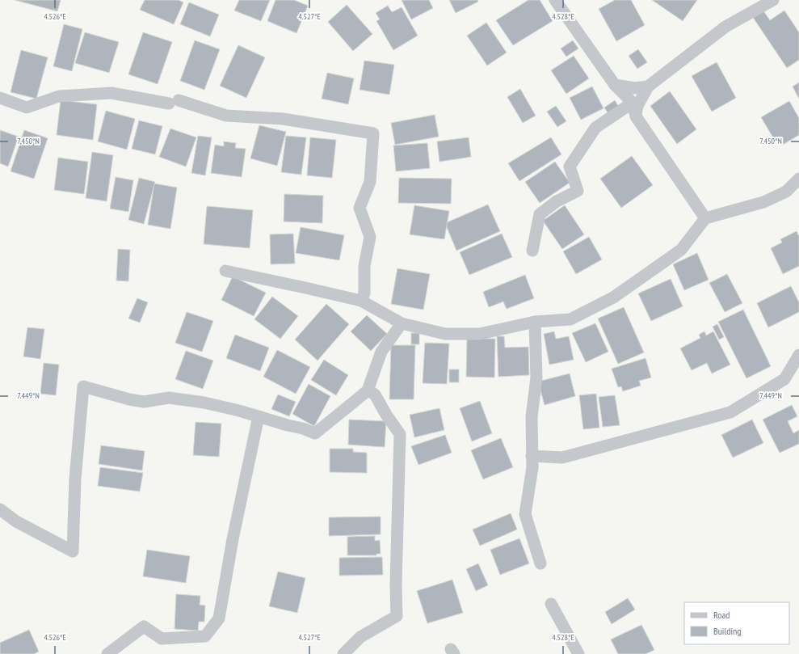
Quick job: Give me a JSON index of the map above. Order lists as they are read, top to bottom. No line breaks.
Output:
{"legend":["Road","Building"],"coordinates":["4.526°E","4.527°E","4.528°E","7.450°N","7.449°N"]}
